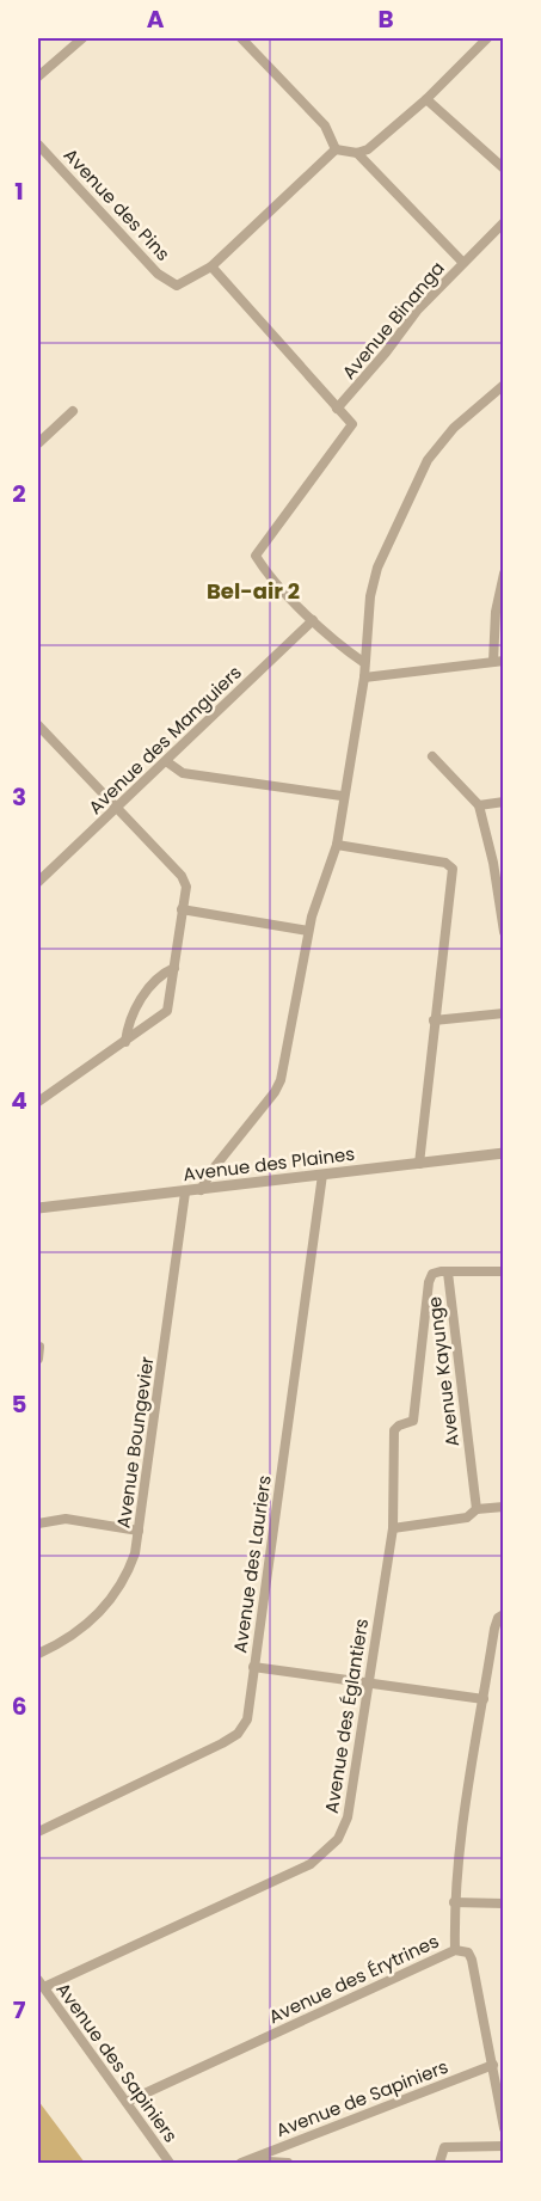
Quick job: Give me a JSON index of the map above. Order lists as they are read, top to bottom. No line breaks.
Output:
{"streets":{"street":["Avenue des Pins","Avenue Binanga","Avenue des Manguiers","Avenue des Plaines","Avenue Kayunge","Avenue Boungevier","Avenue des Lauriers","Avenue des Églantiers","Avenue des Érytrines","Avenue des Sapiniers","Avenue de Sapiniers"]},"crossings":[["Avenue des Plaines","Avenue Boungevier"],["Avenue des Plaines","Avenue des Lauriers"],["Avenue Kayunge","Avenue des Églantiers"],["Avenue des Églantiers","Avenue des Sapiniers"],["Avenue des Érytrines","Avenue des Sapiniers"]],"districts":["Bel-air 2"],"grid":{"columns":["A","B"],"rows":["1","2","3","4","5","6","7"]}}
